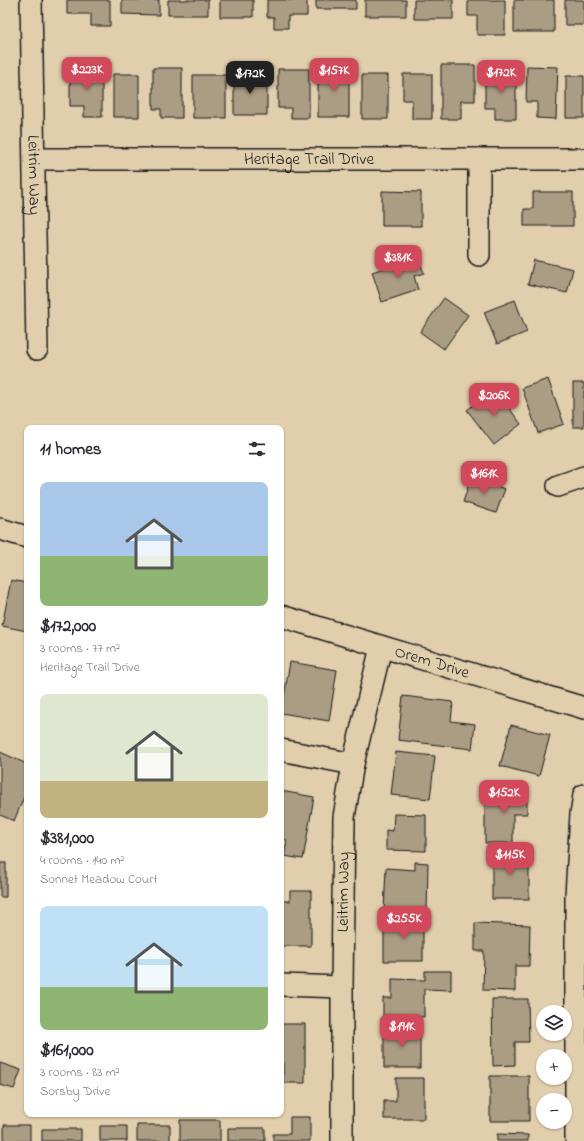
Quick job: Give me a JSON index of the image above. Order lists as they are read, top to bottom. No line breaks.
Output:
{"streets":{"street":["Heritage Trail Drive","Leitrim Way","Orem Drive"]},"crossings":[["Heritage Trail Drive","Leitrim Way"],["Leitrim Way","Orem Drive"]],"page":{"price":["$223K","$157K","$172K","$172K","$381K","$206K","$161K","$152K","$115K","$255K","$191K"],"heading":"11 homes","list":[{"name":"$172,000","note":"3 rooms · 77 m² · Heritage Trail Drive"},{"name":"$381,000","note":"4 rooms · 140 m² · Sonnet Meadow Court"},{"name":"$161,000","note":"3 rooms · 83 m² · Sorsby Drive"}],"map_buttons":["+","−"]}}
